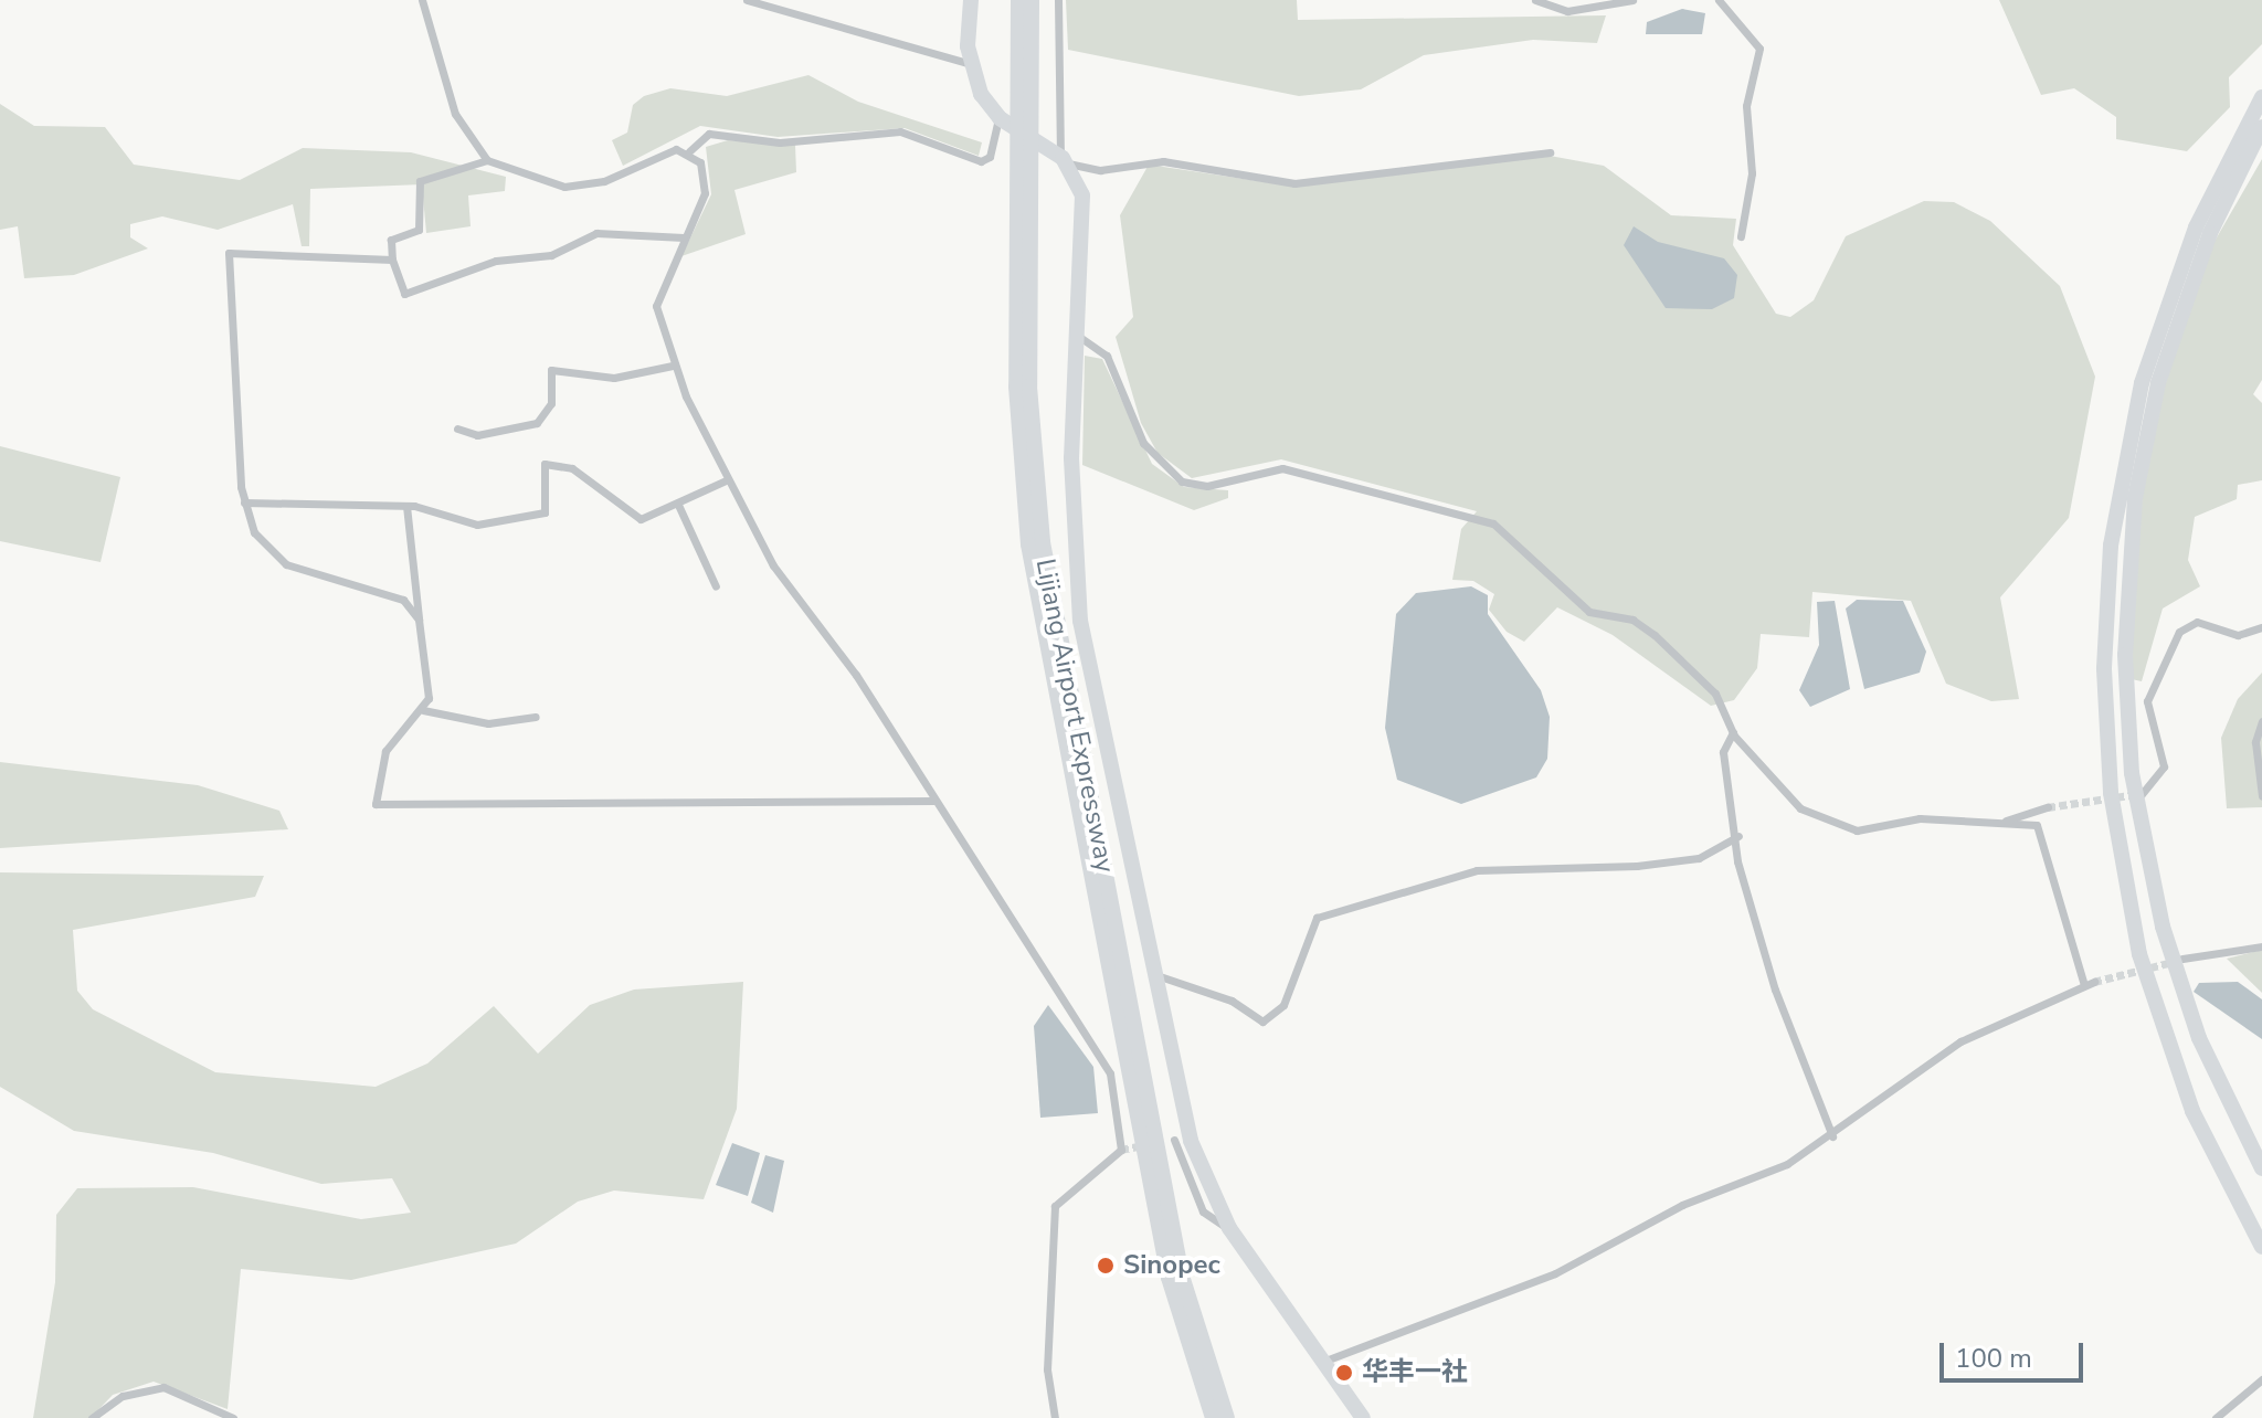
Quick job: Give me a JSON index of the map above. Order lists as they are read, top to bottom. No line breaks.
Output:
{"streets":{"highway":["Lijiang Airport Expressway"]},"places":["Sinopec","华丰一社"],"scale_bar":"100 m"}
